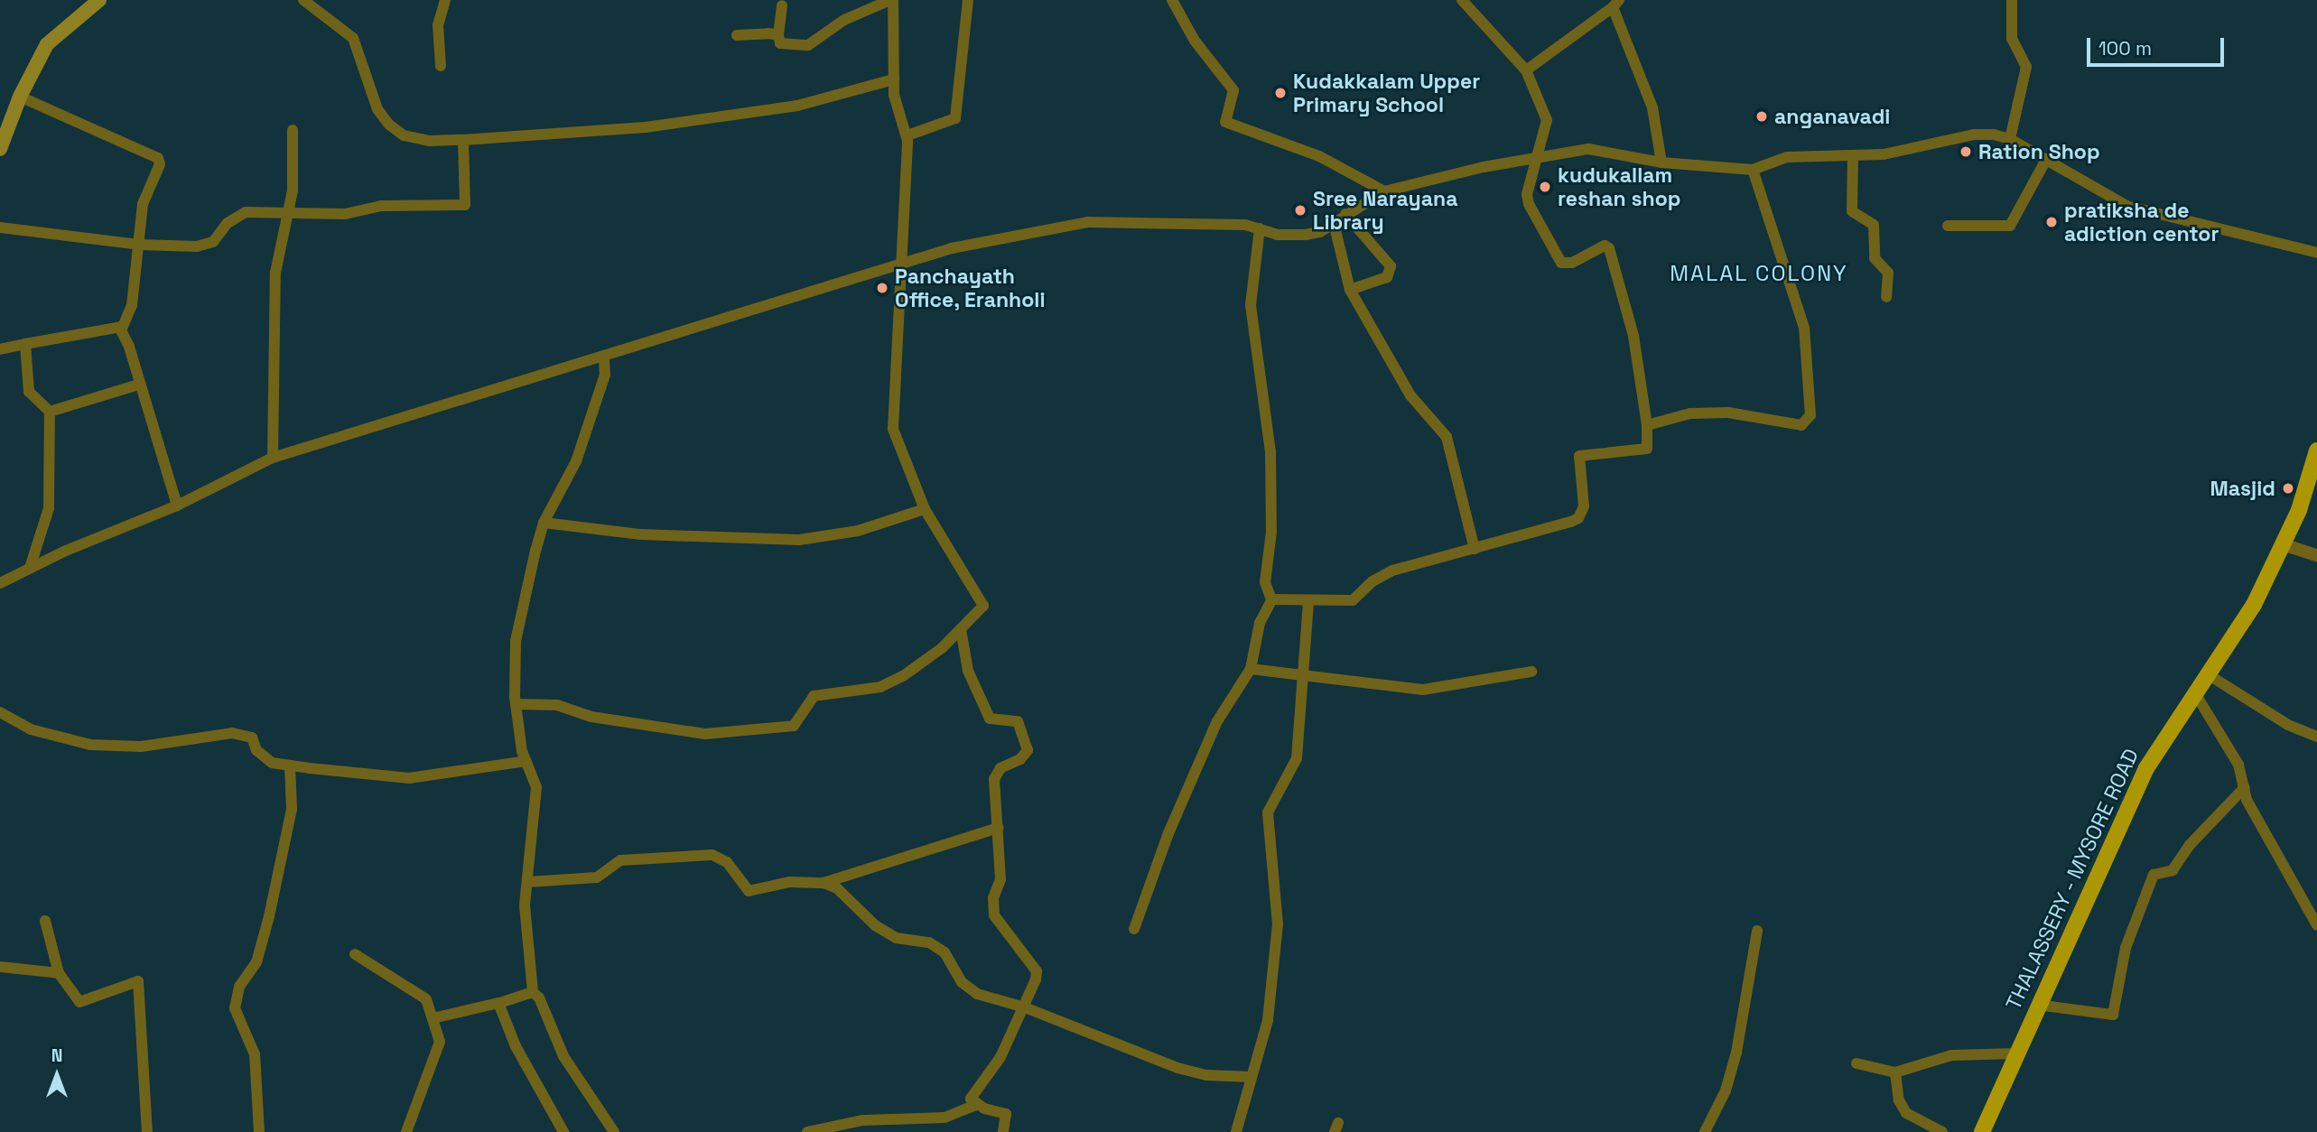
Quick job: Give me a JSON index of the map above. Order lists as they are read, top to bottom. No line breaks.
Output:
{"streets":{"main road":["THALASSERY - MYSORE ROAD"]},"districts":["MALAL COLONY"],"places":["Kudakkalam Upper Primary School","anganavadi","Ration Shop","kudukallam reshan shop","Sree Narayana Library","pratiksha de adiction centor","Panchayath Office, Eranholi","Masjid"],"scale_bar":"100 m","north":"top"}
